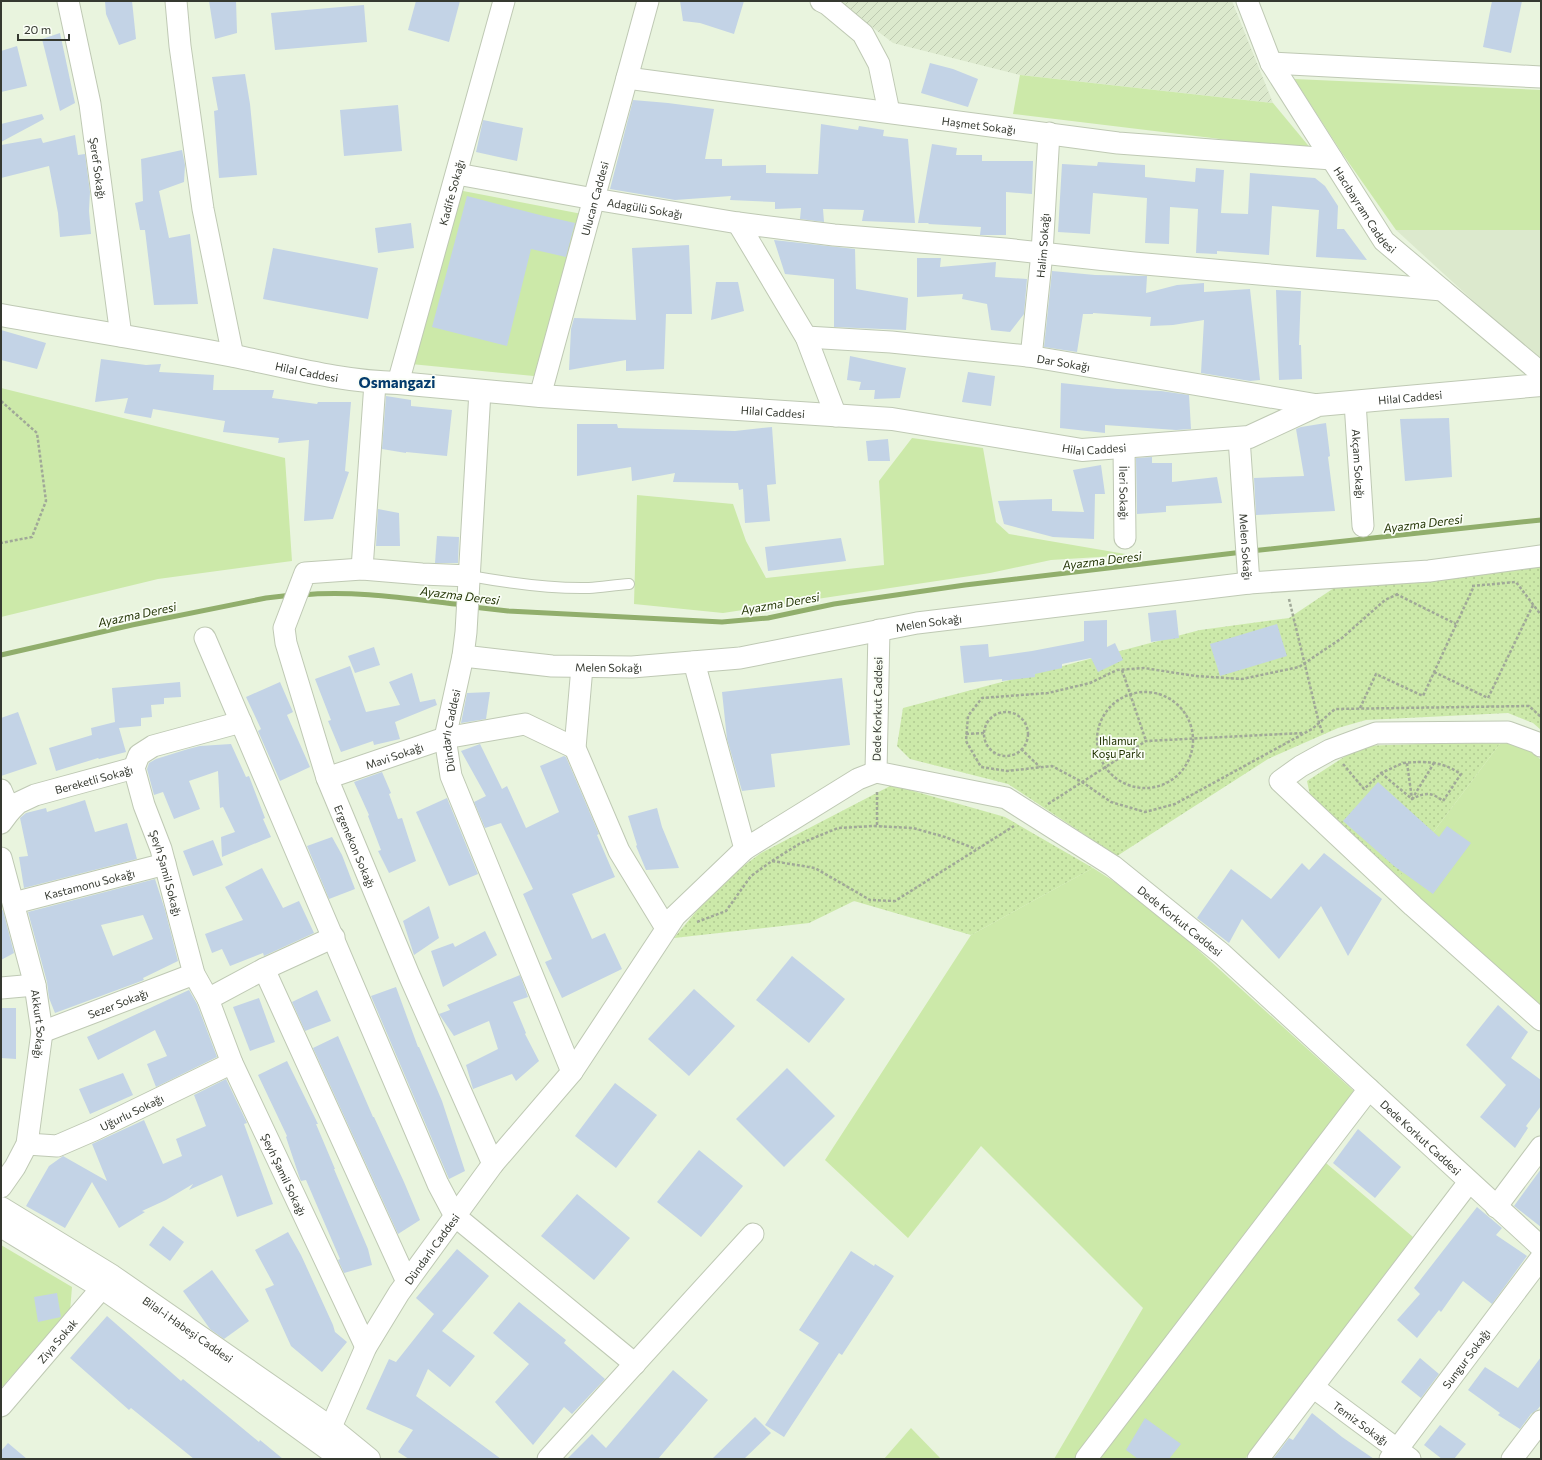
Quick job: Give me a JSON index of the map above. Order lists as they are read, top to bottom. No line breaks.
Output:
{"streets":{"street":["Haşmet Sokağı","Şeref Sokağı","Kadife Sokağı","Ulucan Caddesi","Adagülü Sokağı","Hacıbayram Caddesi","Halim Sokağı","Dar Sokağı","Hilal Caddesi","Akçam Sokağı","İleri Sokağı","Melen Sokağı","Dede Korkut Caddesi","Dündarlı Caddesi","Mavi Sokağı","Bereketli Sokağı","Ergenekon Sokağı","Şeyh Şamil Sokağı","Kastamonu Sokağı","Sezer Sokağı","Akkurt Sokağı","Uğurlu Sokağı","Bilal-i Habeşi Caddesi","Ziya Sokak","Sungur Sokağı","Temiz Sokağı"]},"crossings":[["Haşmet Sokağı","Ulucan Caddesi"],["Haşmet Sokağı","Hacıbayram Caddesi"],["Haşmet Sokağı","Halim Sokağı"],["Şeref Sokağı","Hilal Caddesi"],["Kadife Sokağı","Adagülü Sokağı"],["Kadife Sokağı","Hilal Caddesi"],["Ulucan Caddesi","Adagülü Sokağı"],["Ulucan Caddesi","Hilal Caddesi"],["Adagülü Sokağı","Hacıbayram Caddesi"],["Adagülü Sokağı","Halim Sokağı"],["Halim Sokağı","Dar Sokağı"],["Dar Sokağı","Hilal Caddesi"],["Hilal Caddesi","Akçam Sokağı"],["Hilal Caddesi","İleri Sokağı"],["Hilal Caddesi","Melen Sokağı"],["Hilal Caddesi","Dündarlı Caddesi"],["Melen Sokağı","Dede Korkut Caddesi"],["Melen Sokağı","Dündarlı Caddesi"],["Dede Korkut Caddesi","Dündarlı Caddesi"],["Dündarlı Caddesi","Mavi Sokağı"],["Dündarlı Caddesi","Ergenekon Sokağı"],["Dündarlı Caddesi","Şeyh Şamil Sokağı"],["Dündarlı Caddesi","Bilal-i Habeşi Caddesi"],["Mavi Sokağı","Ergenekon Sokağı"],["Bereketli Sokağı","Şeyh Şamil Sokağı"],["Şeyh Şamil Sokağı","Kastamonu Sokağı"],["Şeyh Şamil Sokağı","Sezer Sokağı"],["Şeyh Şamil Sokağı","Uğurlu Sokağı"],["Kastamonu Sokağı","Akkurt Sokağı"],["Sezer Sokağı","Akkurt Sokağı"],["Akkurt Sokağı","Uğurlu Sokağı"],["Bilal-i Habeşi Caddesi","Ziya Sokak"],["Sungur Sokağı","Temiz Sokağı"]],"districts":["Osmangazi"],"water":["Ayazma Deresi"],"parks":["Ihlamur Koşu Parkı"],"scale_bar":"20 m"}
